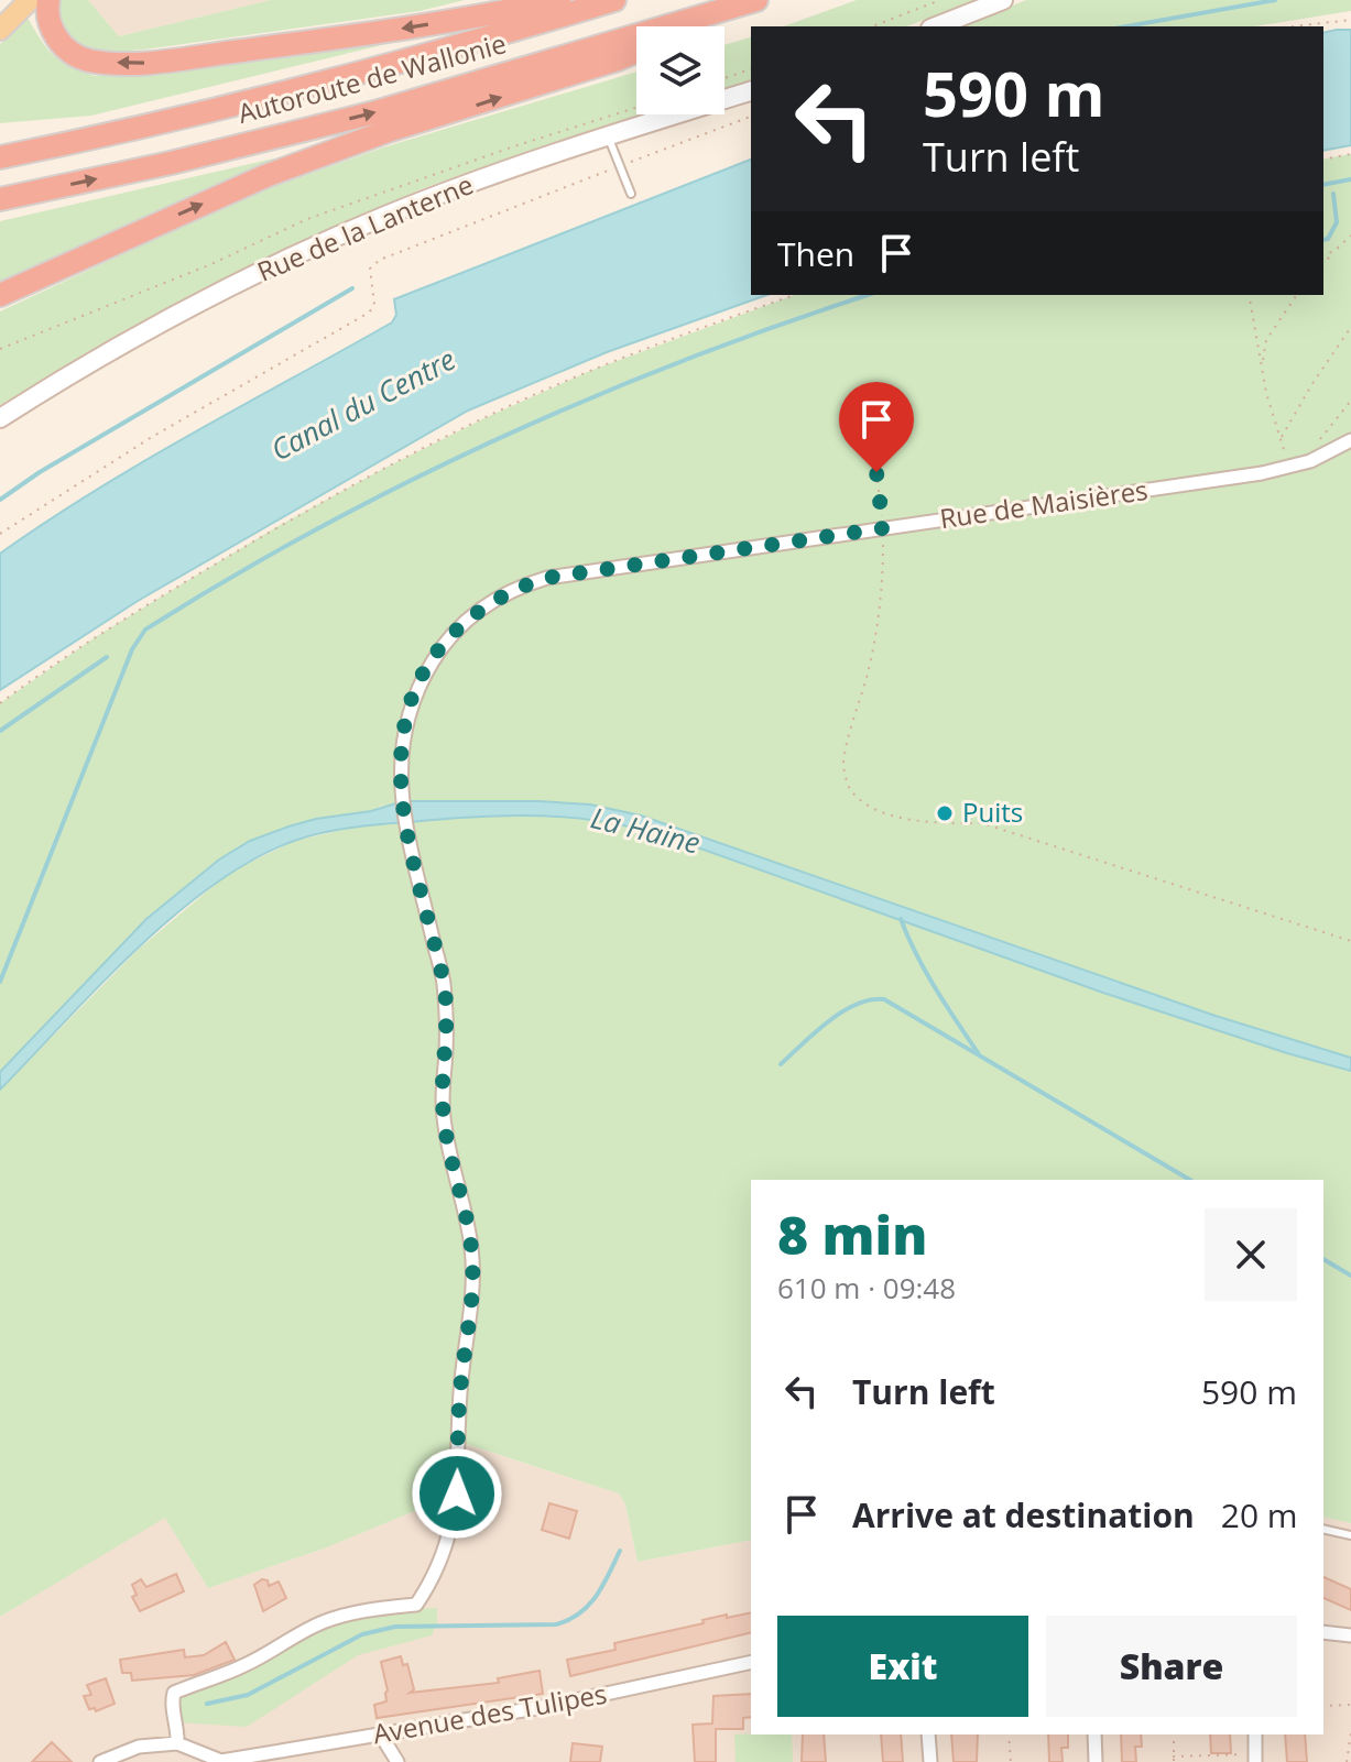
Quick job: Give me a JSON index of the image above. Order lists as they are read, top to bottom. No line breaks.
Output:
{"streets":{"highway":["Autoroute de Wallonie"],"main road":["Rue de la Lanterne"],"street":["Rue de Maisières","Avenue des Tulipes"]},"crossings":[["Rue de Maisières","Avenue des Tulipes"]],"water":["Canal du Centre","La Haine"],"places":["Puits"],"page":{"turn":["590 m","Turn left"],"then":"Then","heading":["8 min","610 m · 09:48"],"list":[{"name":"Turn left","value":"590 m"},{"name":"Arrive at destination","value":"20 m"}],"buttons":["Exit","Share"]}}
